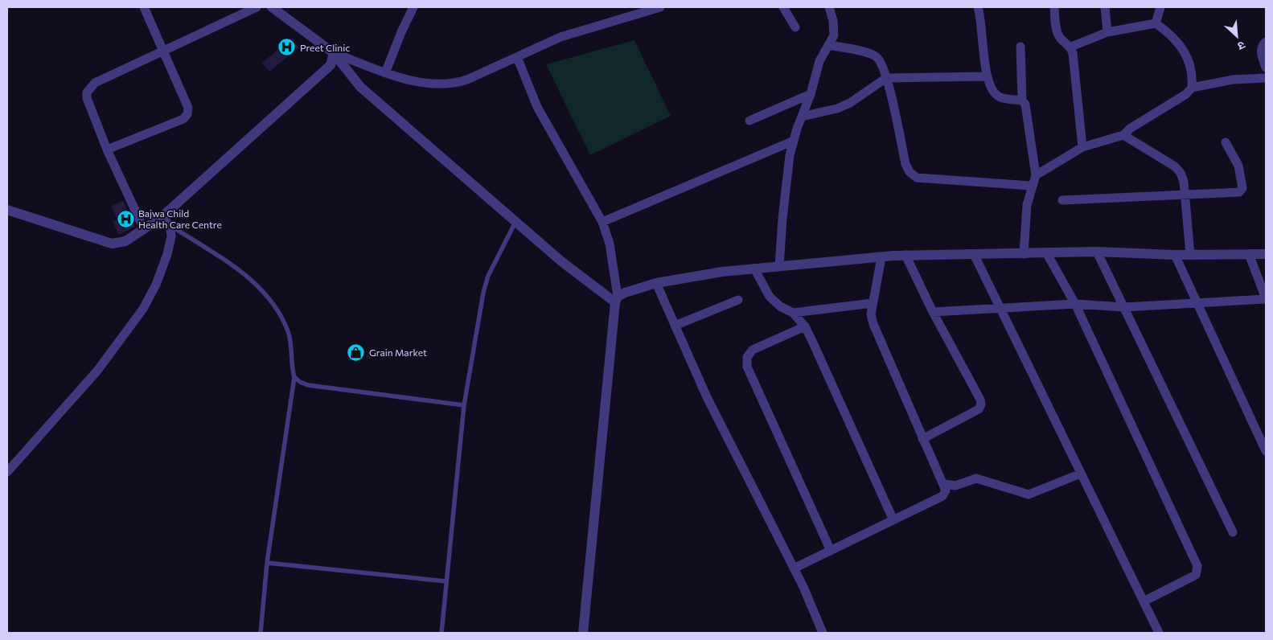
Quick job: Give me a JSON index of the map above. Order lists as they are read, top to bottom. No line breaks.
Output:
{"places":{"hospital":["Preet Clinic","Bajwa Child Health Care Centre"],"shop":["Grain Market"]},"north":"bottom right"}
